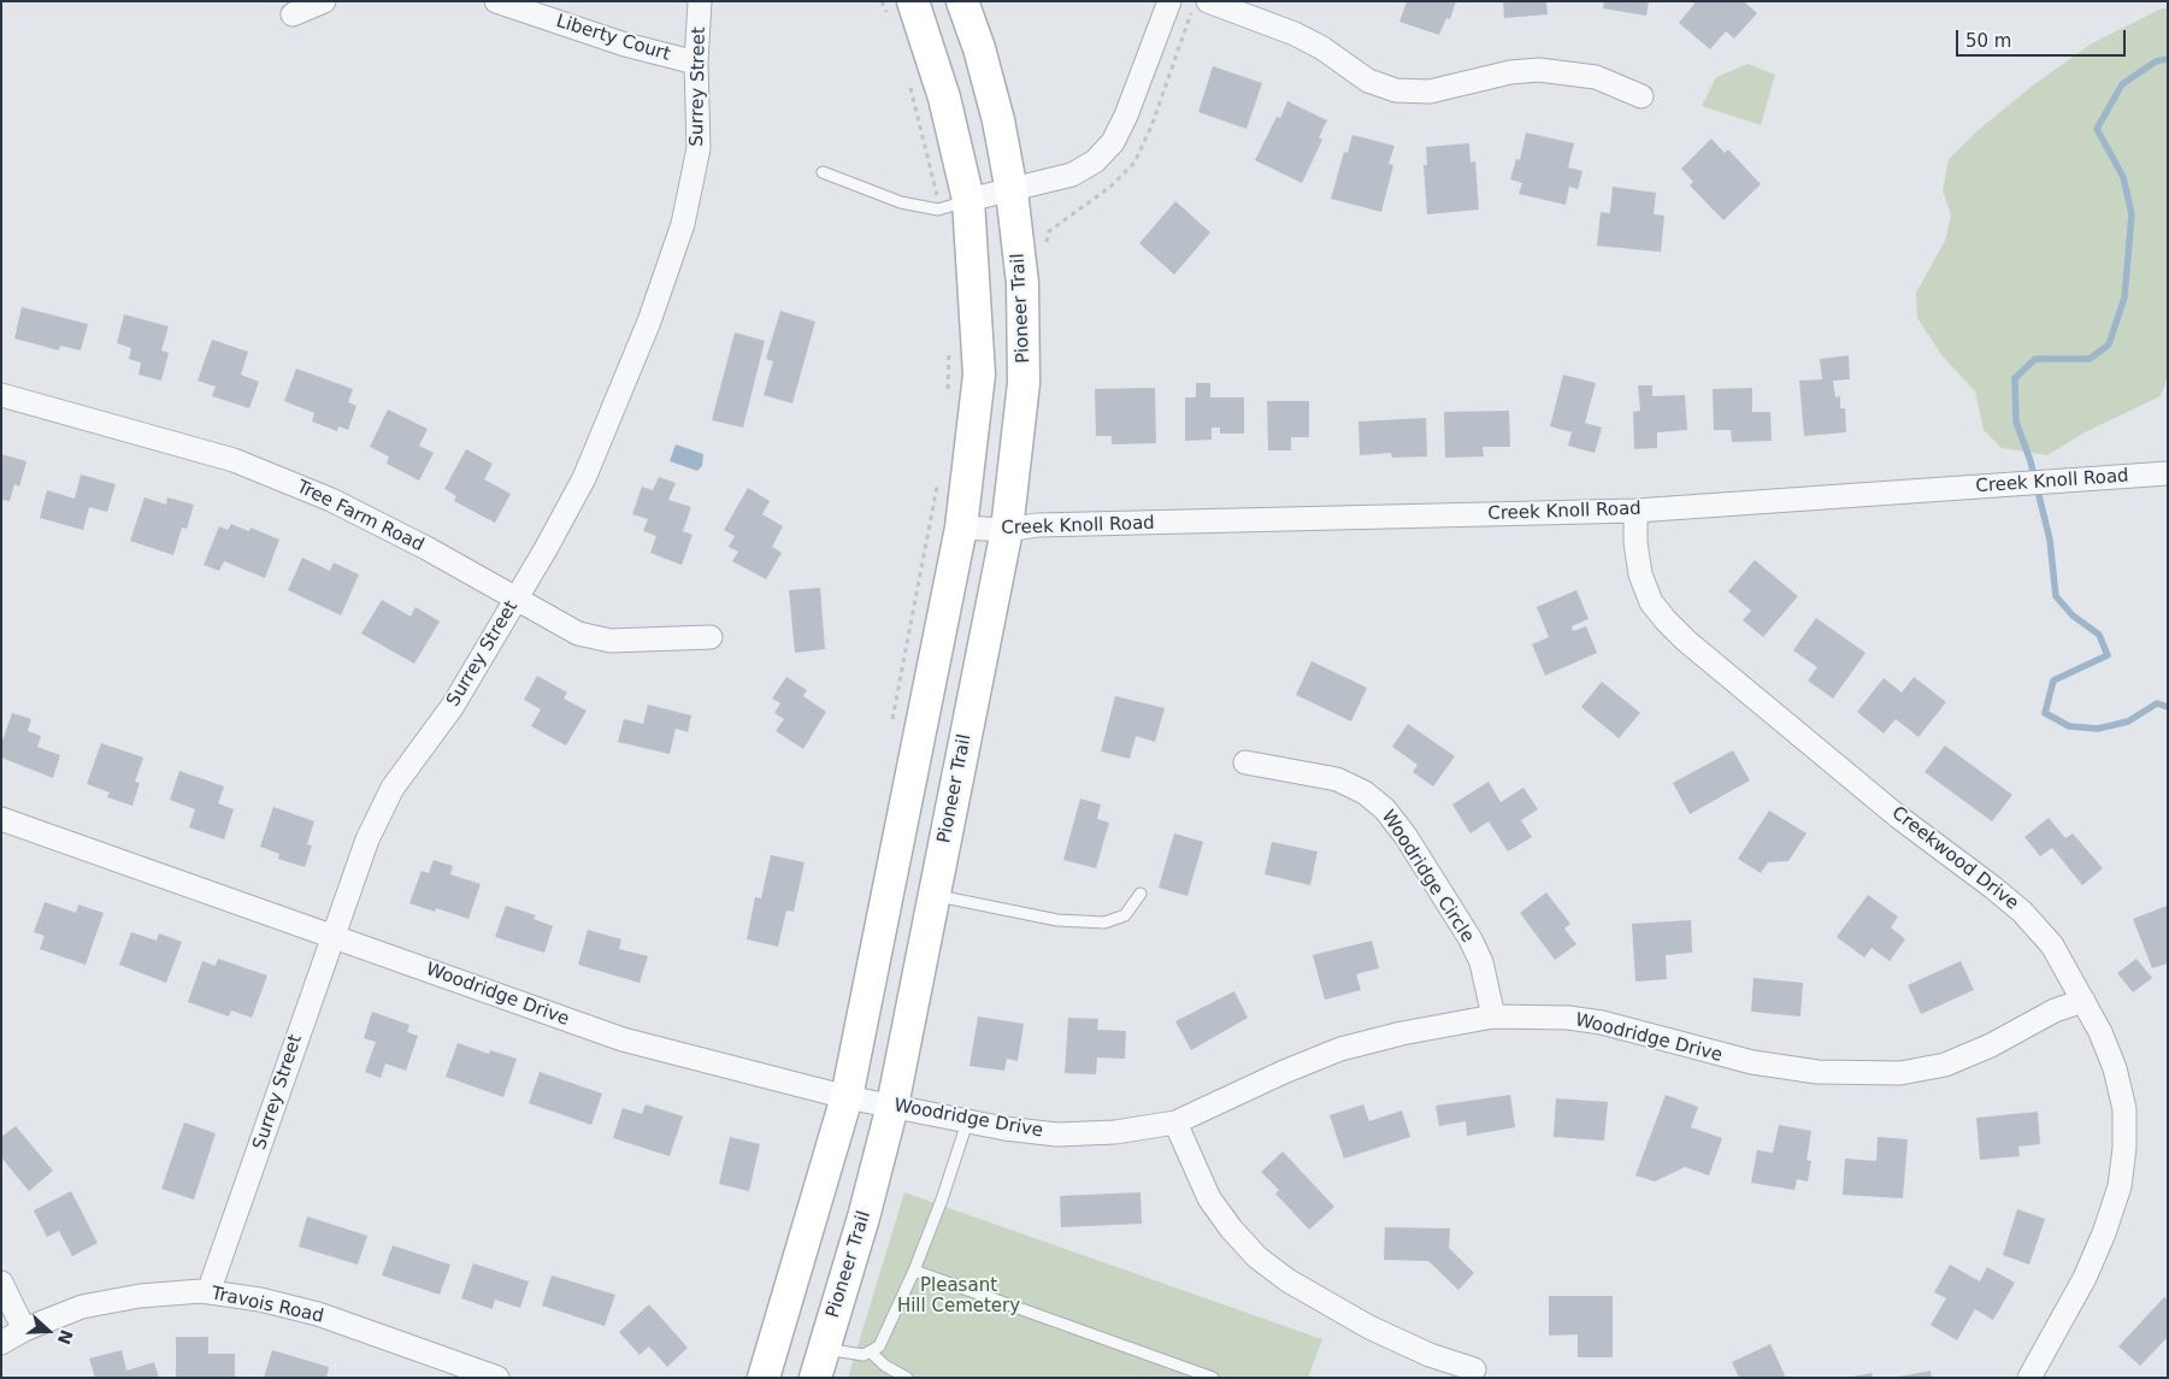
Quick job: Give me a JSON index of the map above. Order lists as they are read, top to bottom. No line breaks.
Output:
{"streets":{"main road":["Pioneer Trail"],"street":["Liberty Court","Surrey Street","Creek Knoll Road","Tree Farm Road","Creekwood Drive","Woodridge Circle","Woodridge Drive","Travois Road"]},"crossings":[["Liberty Court","Surrey Street"],["Surrey Street","Tree Farm Road"],["Surrey Street","Woodridge Drive"],["Surrey Street","Travois Road"],["Pioneer Trail","Creek Knoll Road"],["Pioneer Trail","Woodridge Drive"],["Creek Knoll Road","Creekwood Drive"],["Creekwood Drive","Woodridge Drive"],["Woodridge Circle","Woodridge Drive"]],"parks":["Pleasant Hill Cemetery"],"scale_bar":"50 m","north":"right"}
